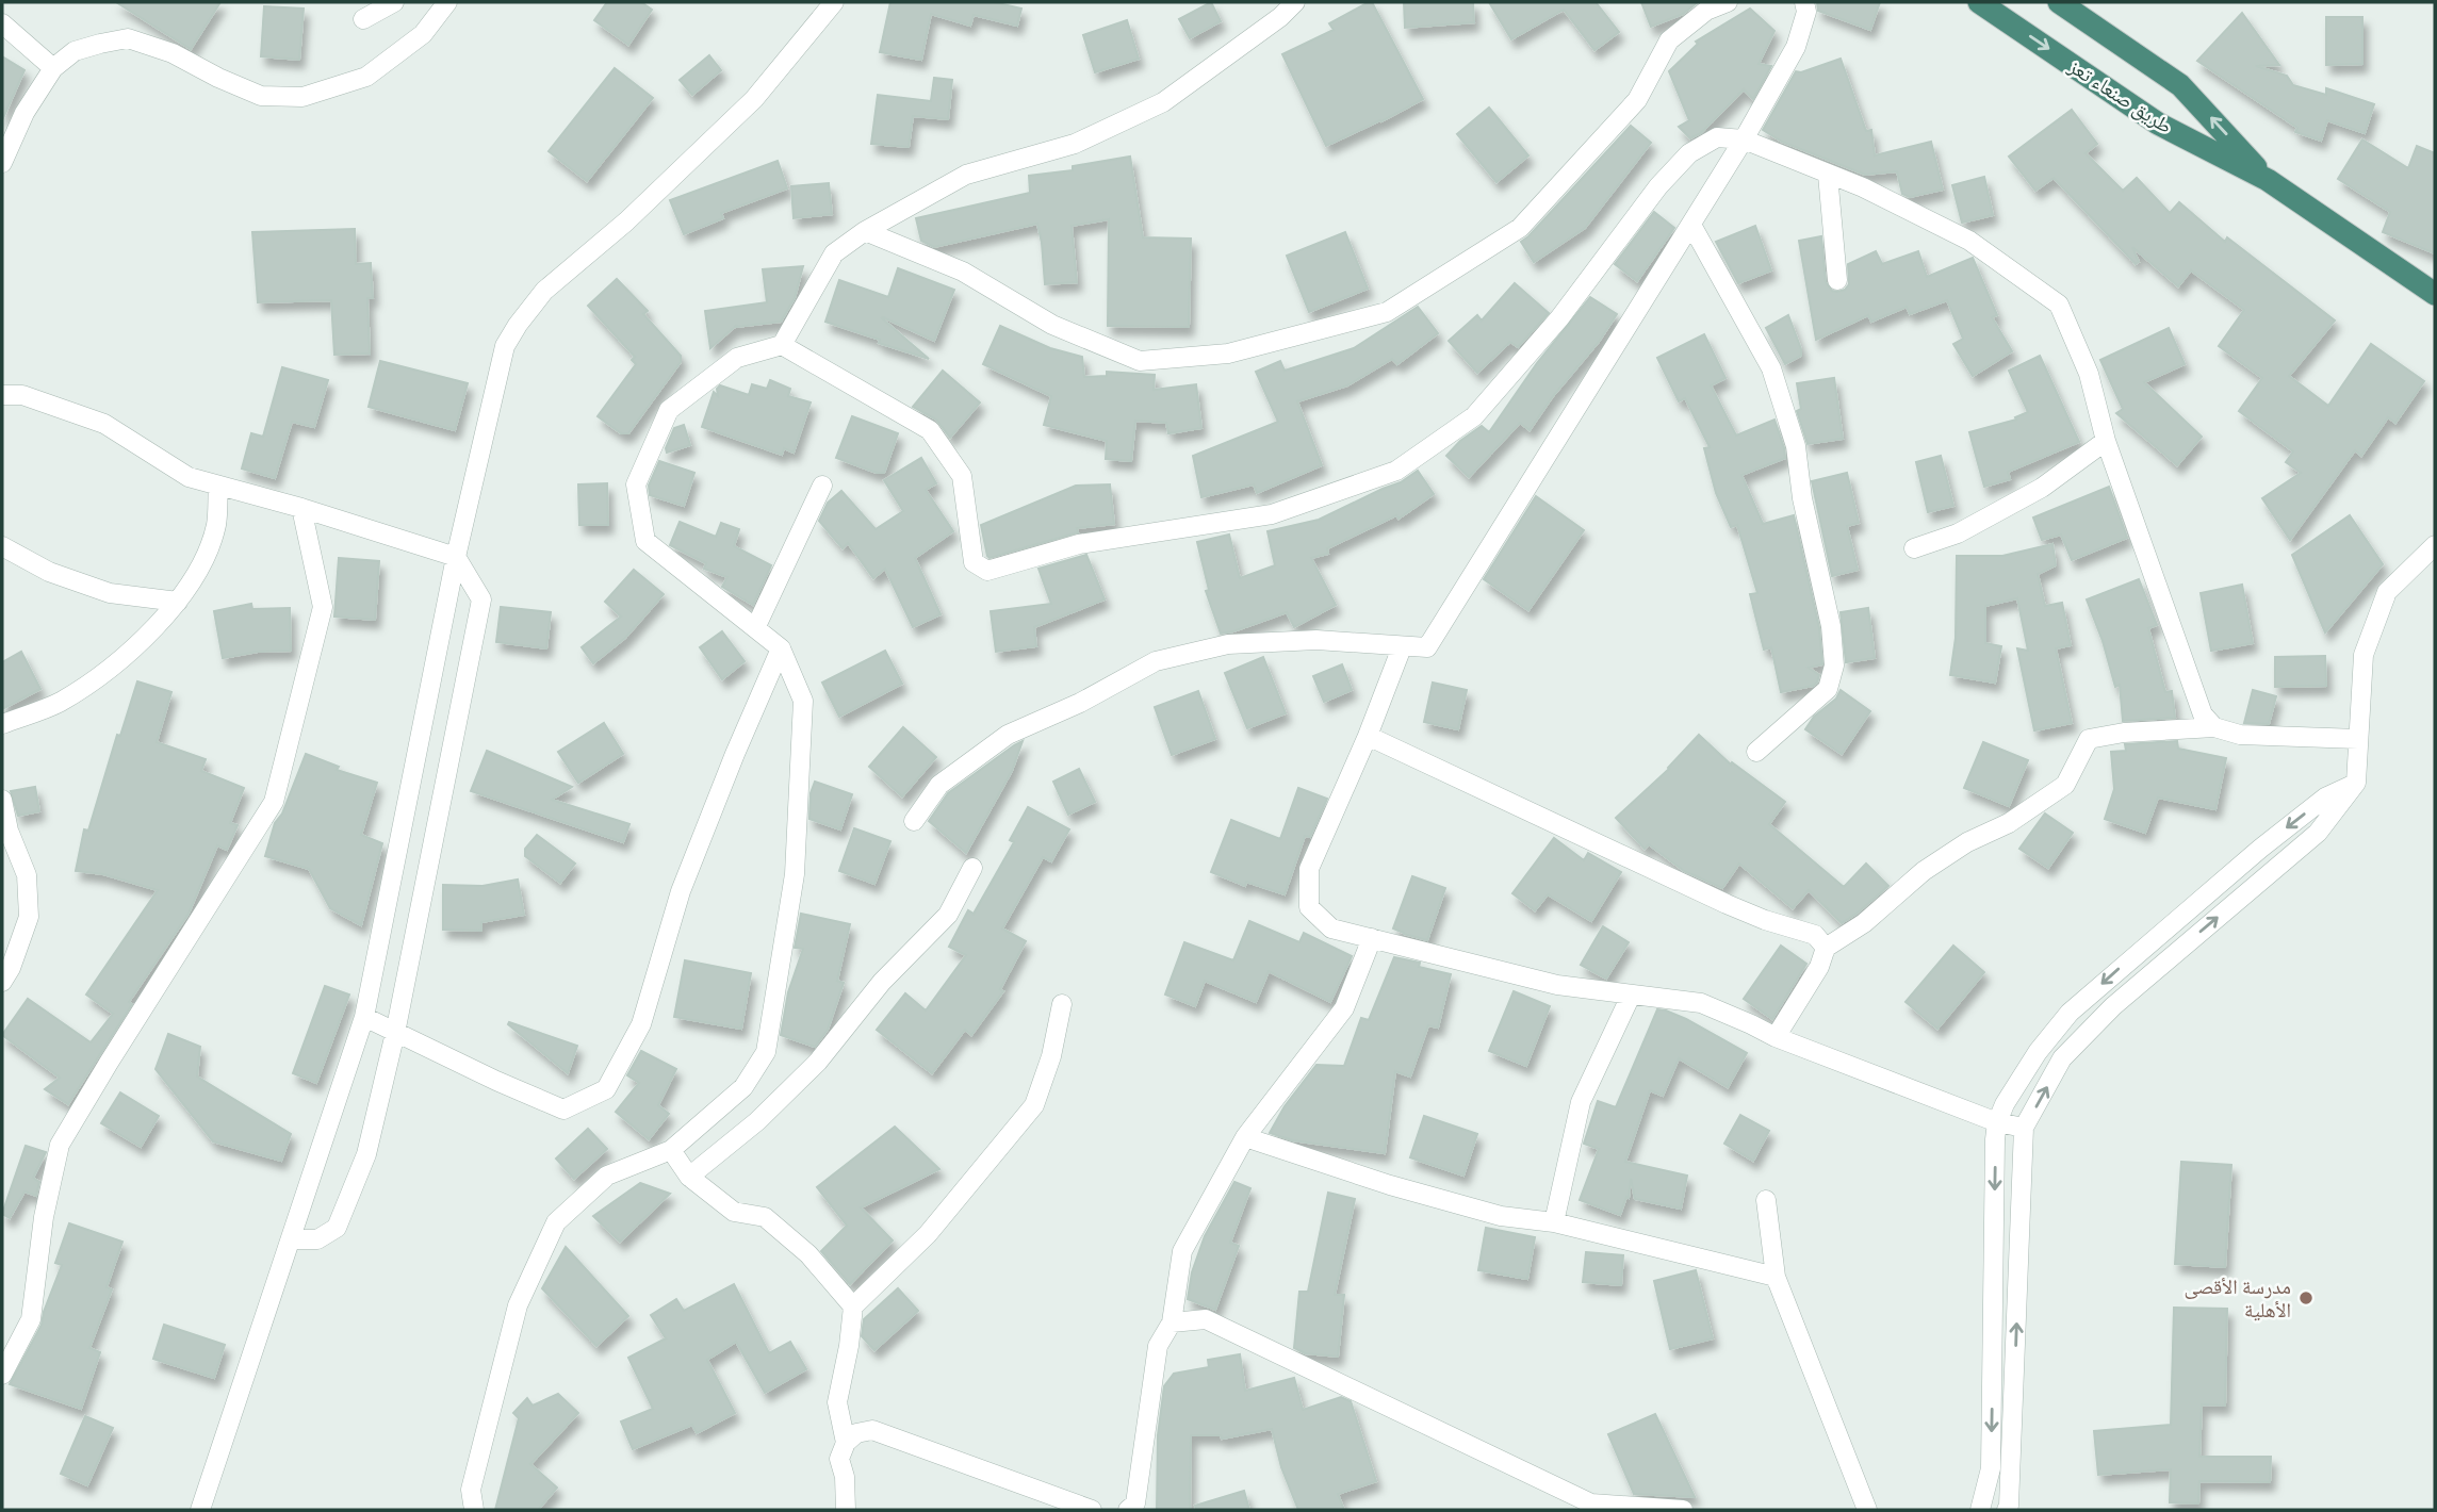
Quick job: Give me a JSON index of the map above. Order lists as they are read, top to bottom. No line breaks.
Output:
{"streets":{"highway":["طريق صنعاء تعز"]},"places":["مدرسة الأقصى الأهلية"]}
